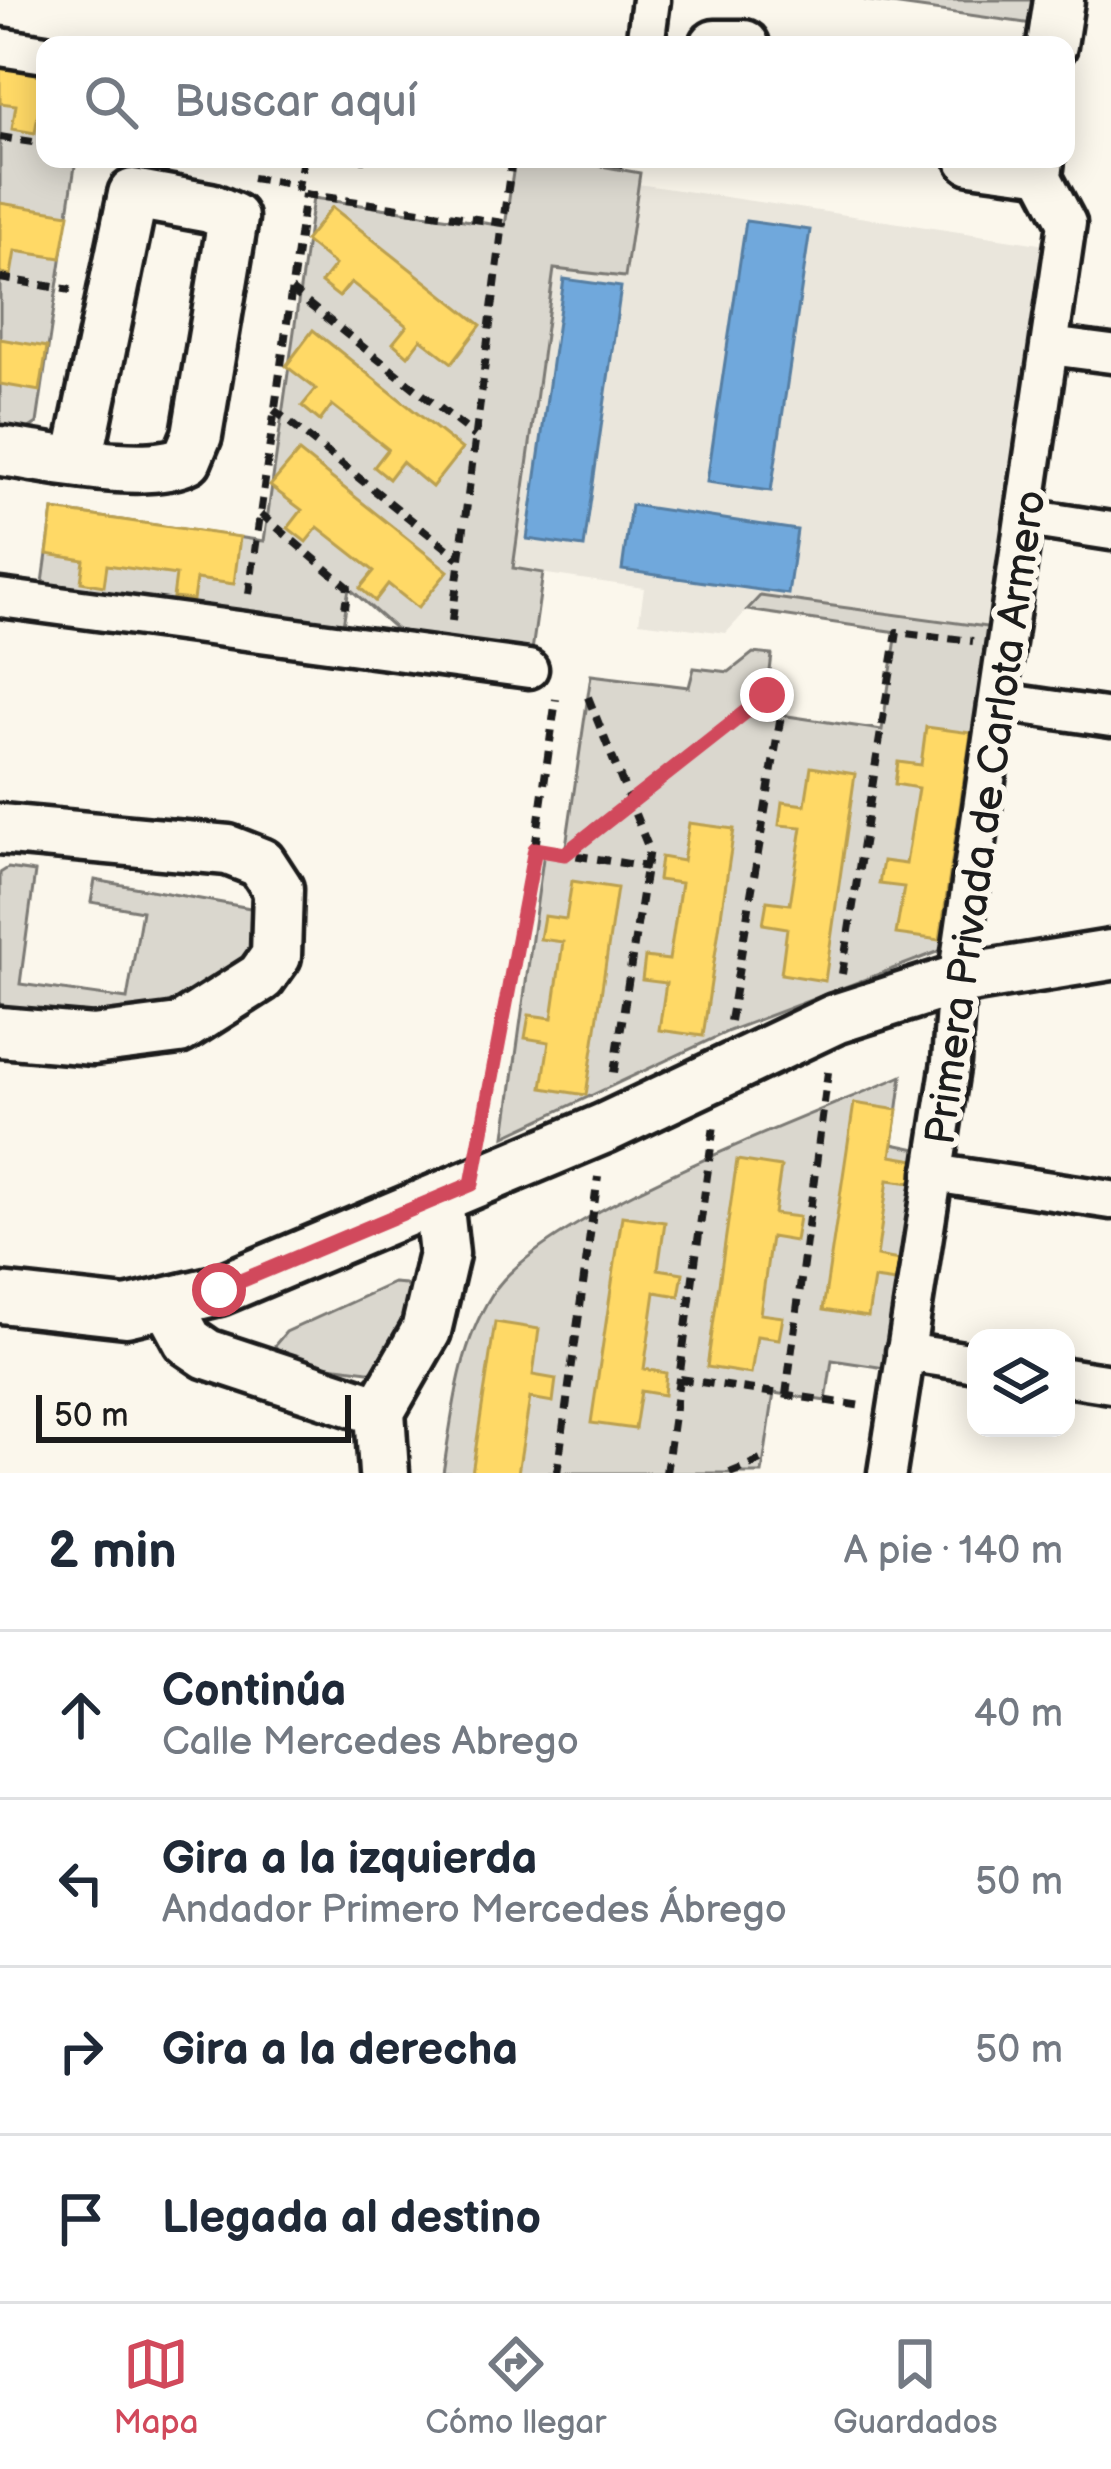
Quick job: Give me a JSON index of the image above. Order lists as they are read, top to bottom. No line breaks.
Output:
{"streets":{"street":["Primera Privada de Carlota Armero"]},"scale_bar":"50 m","page":{"search":"Buscar aquí","scale":"50 m","heading":["2 min","A pie · 140 m"],"list":[["Continúa","Calle Mercedes Abrego","40 m"],["Gira a la izquierda","Andador Primero Mercedes Ábrego","50 m"],["Gira a la derecha","50 m"],"Llegada al destino"],"nav":["Mapa","Cómo llegar","Guardados"]}}
